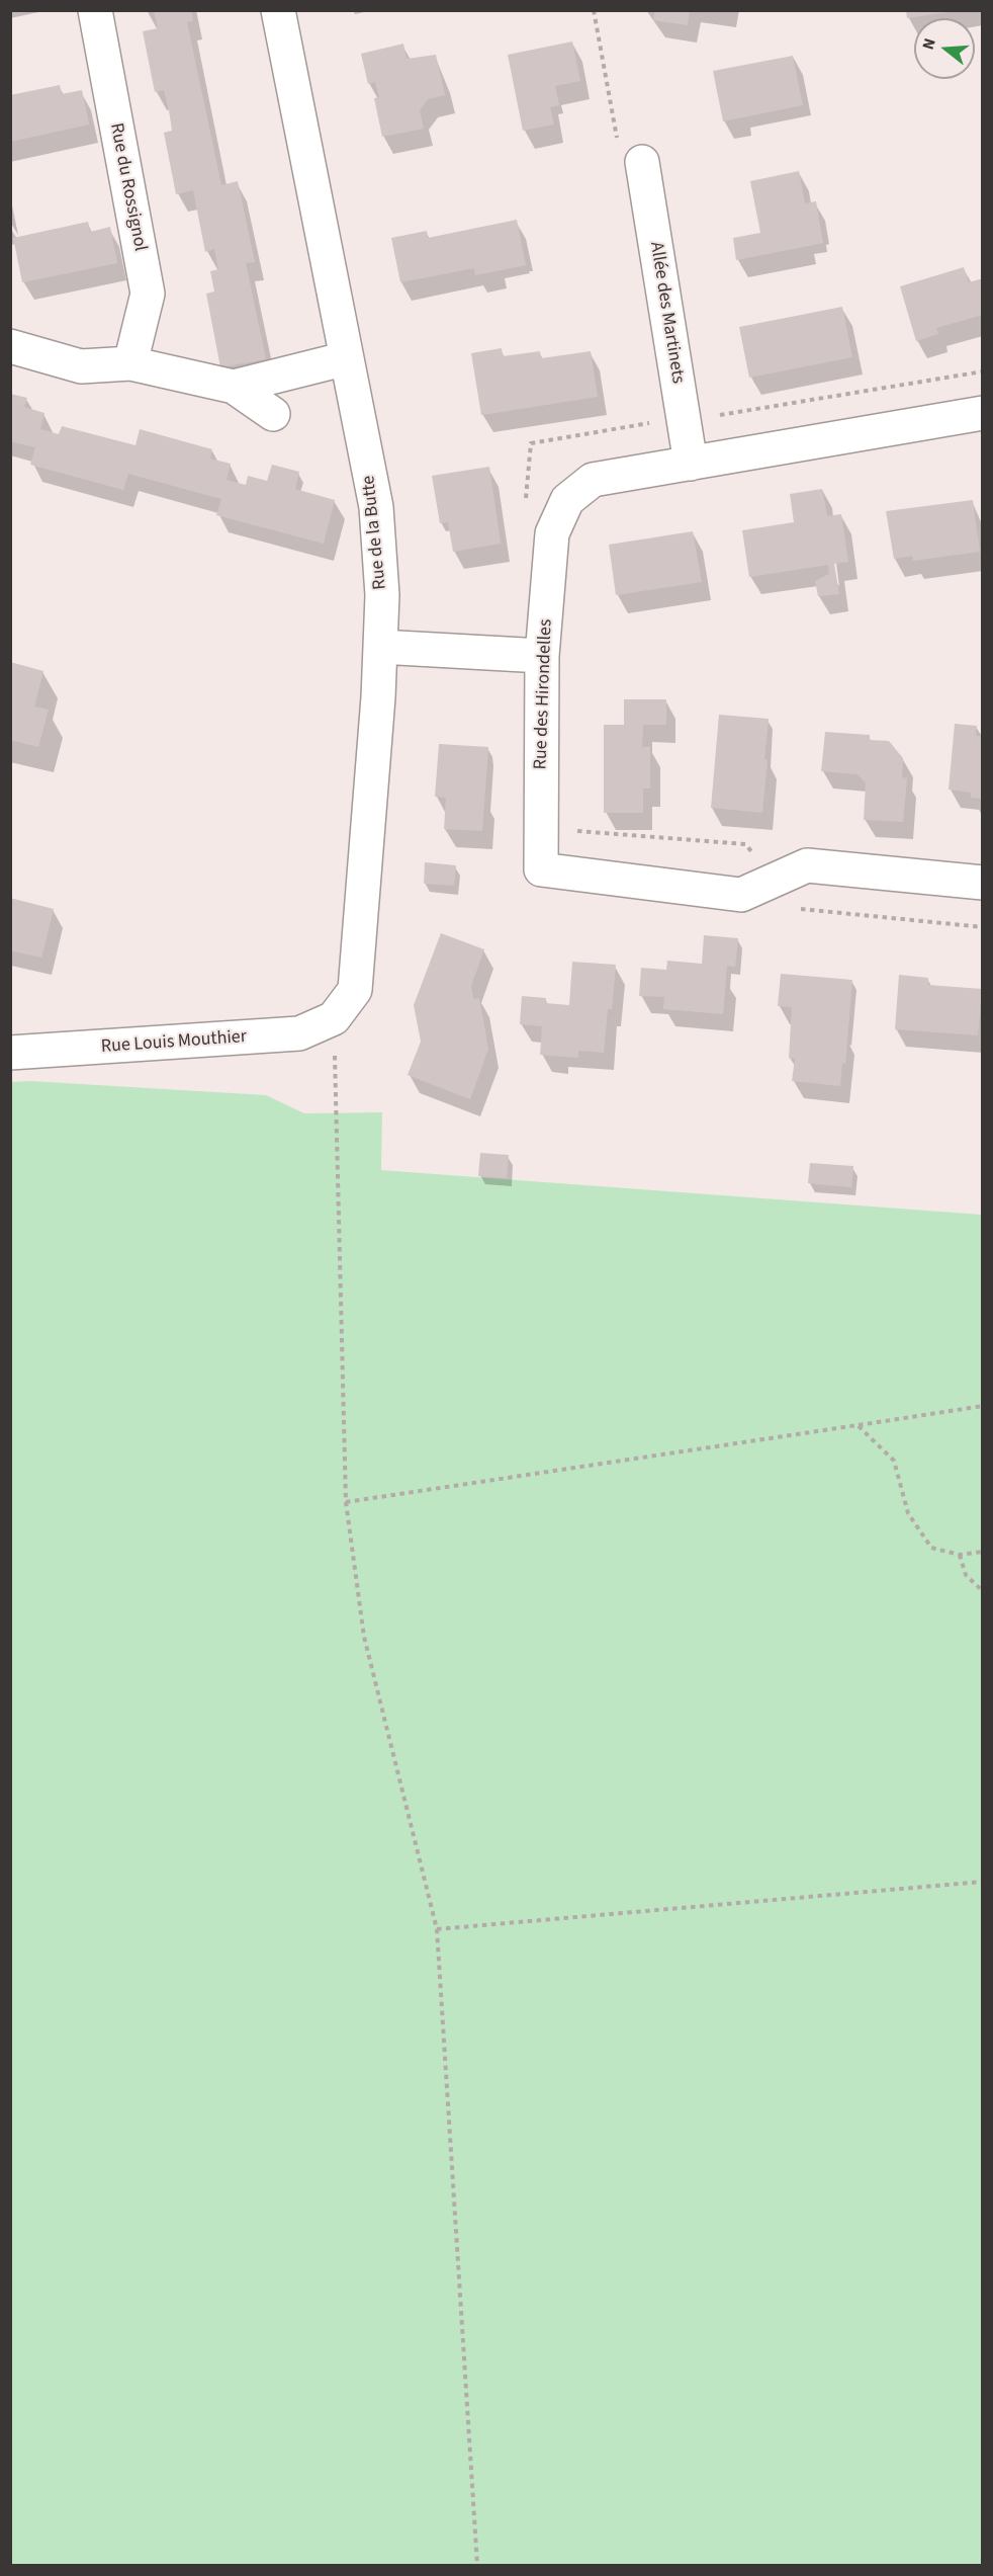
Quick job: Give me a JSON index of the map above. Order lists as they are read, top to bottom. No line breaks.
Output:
{"streets":{"street":["Rue du Rossignol","Allée des Martinets","Rue de la Butte","Rue des Hirondelles","Rue Louis Mouthier"]},"crossings":[["Allée des Martinets","Rue des Hirondelles"],["Rue de la Butte","Rue Louis Mouthier"]],"north":"left"}
